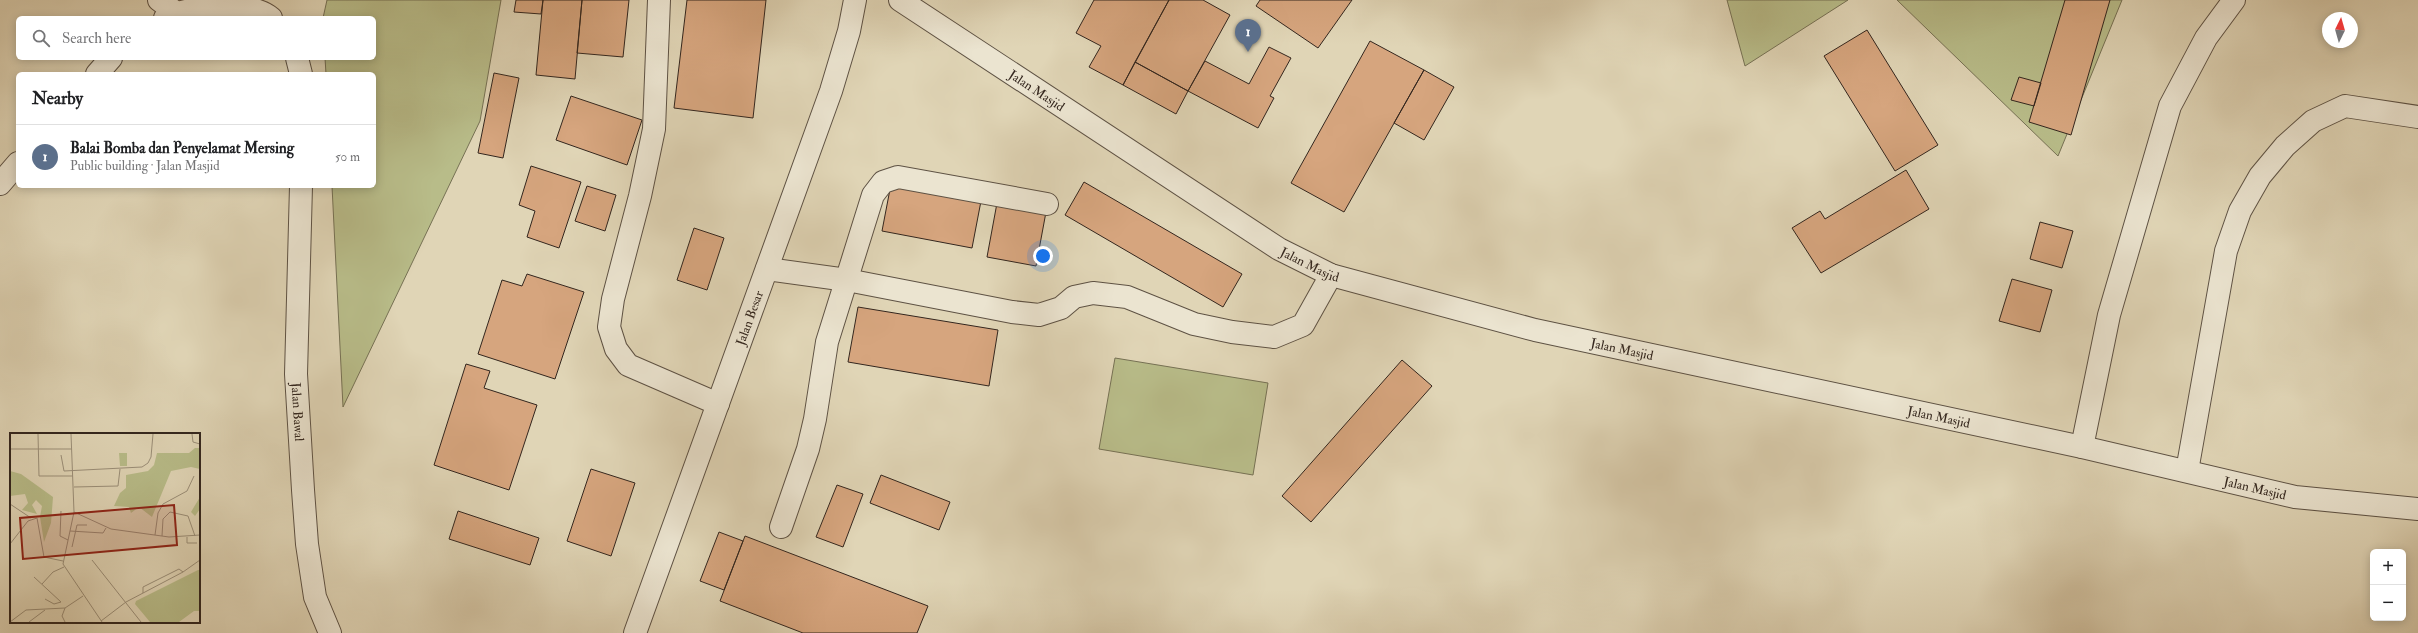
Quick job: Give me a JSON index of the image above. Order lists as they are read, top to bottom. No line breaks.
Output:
{"streets":{"street":["Jalan Masjid","Jalan Besar","Jalan Bawal"]},"north":"top","page":{"search":"Search here","pins":"1","heading":"Nearby","list":[{"mark":"1","name":"Balai Bomba dan Penyelamat Mersing","note":"Public building · Jalan Masjid","value":"50 m"}],"map_buttons":["+","−"]}}
